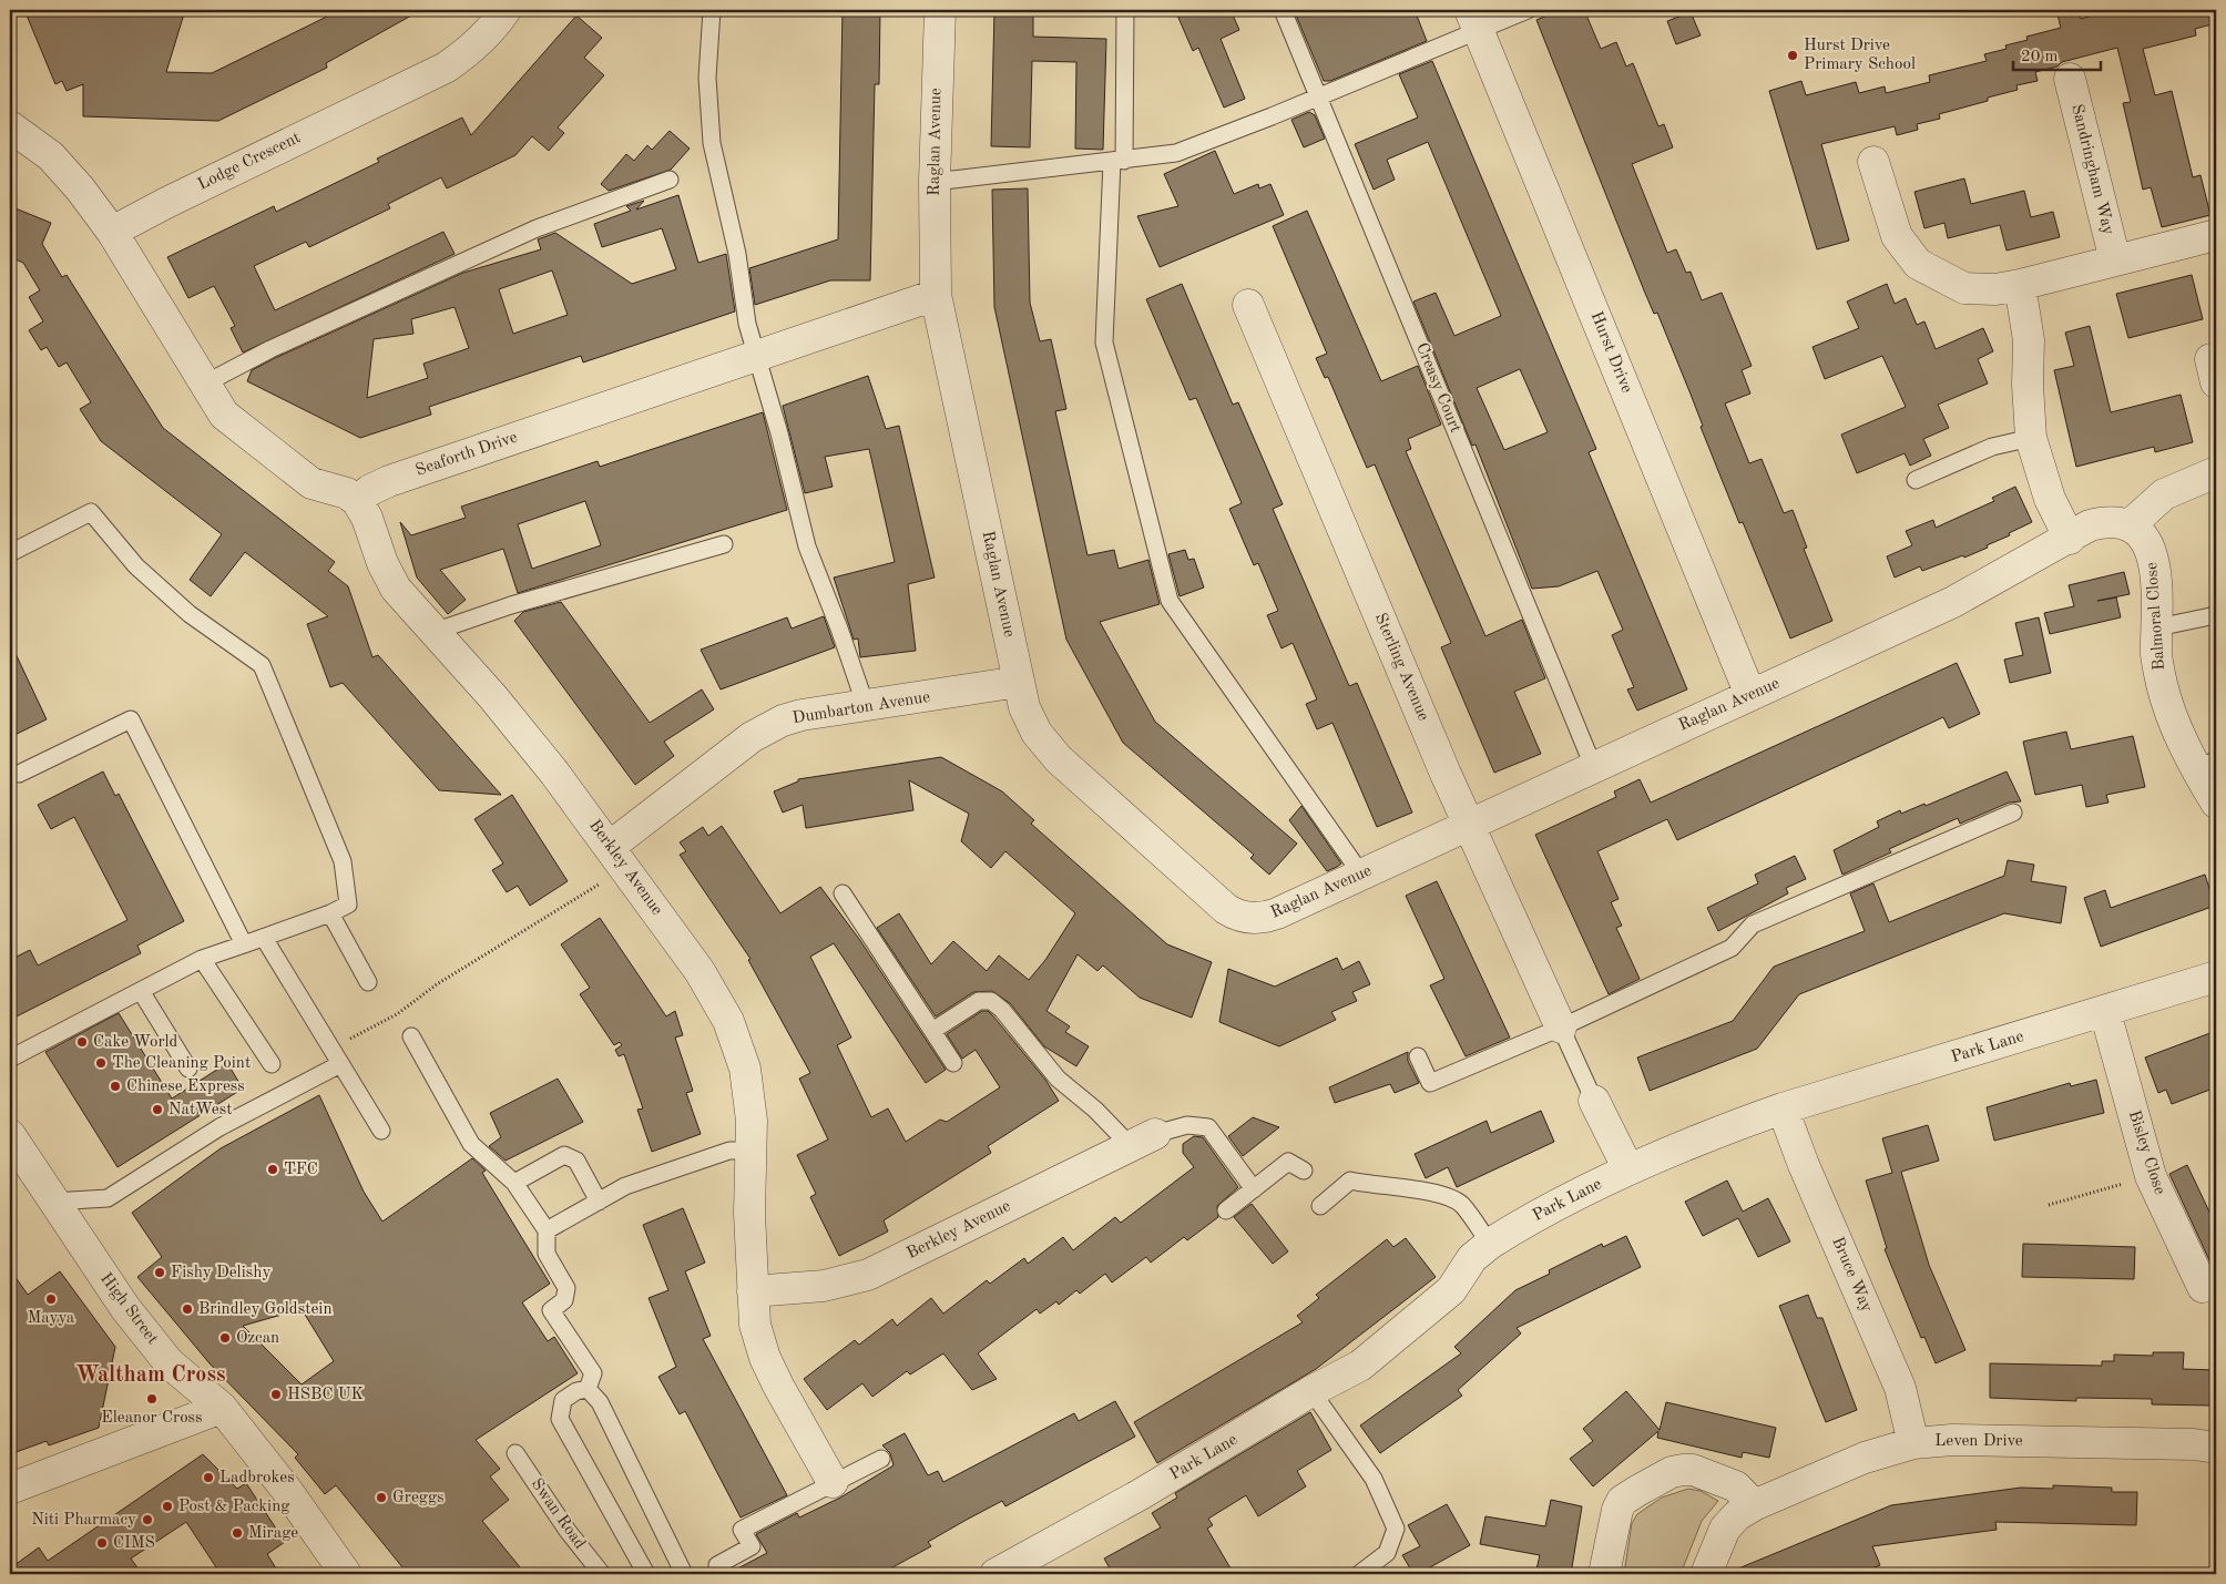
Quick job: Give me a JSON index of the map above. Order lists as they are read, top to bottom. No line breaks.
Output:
{"streets":{"street":["Raglan Avenue","Lodge Crescent","Sandringham Way","Hurst Drive","Seaforth Drive","Balmoral Close","Sterling Avenue","Dumbarton Avenue","Berkley Avenue","Park Lane","Bisley Close","Bruce Way","High Street","Leven Drive"],"lane":["Creasy Court","Swan Road"]},"crossings":[["Raglan Avenue","Hurst Drive"],["Raglan Avenue","Creasy Court"],["Raglan Avenue","Seaforth Drive"],["Raglan Avenue","Balmoral Close"],["Raglan Avenue","Sterling Avenue"],["Raglan Avenue","Dumbarton Avenue"],["Seaforth Drive","Berkley Avenue"],["Dumbarton Avenue","Berkley Avenue"],["Park Lane","Bisley Close"],["Park Lane","Bruce Way"],["Bruce Way","Leven Drive"]],"districts":["Waltham Cross"],"places":["Hurst Drive Primary School","Cake World","The Cleaning Point","Chinese Express","NatWest","TFC","Fishy Delishy","Mayya","Brindley Goldstein","Ozcan","HSBC UK","Eleanor Cross","Ladbrokes","Greggs","Post & Packing","Niti Pharmacy","Mirage","CIMS"],"scale_bar":"20 m"}
